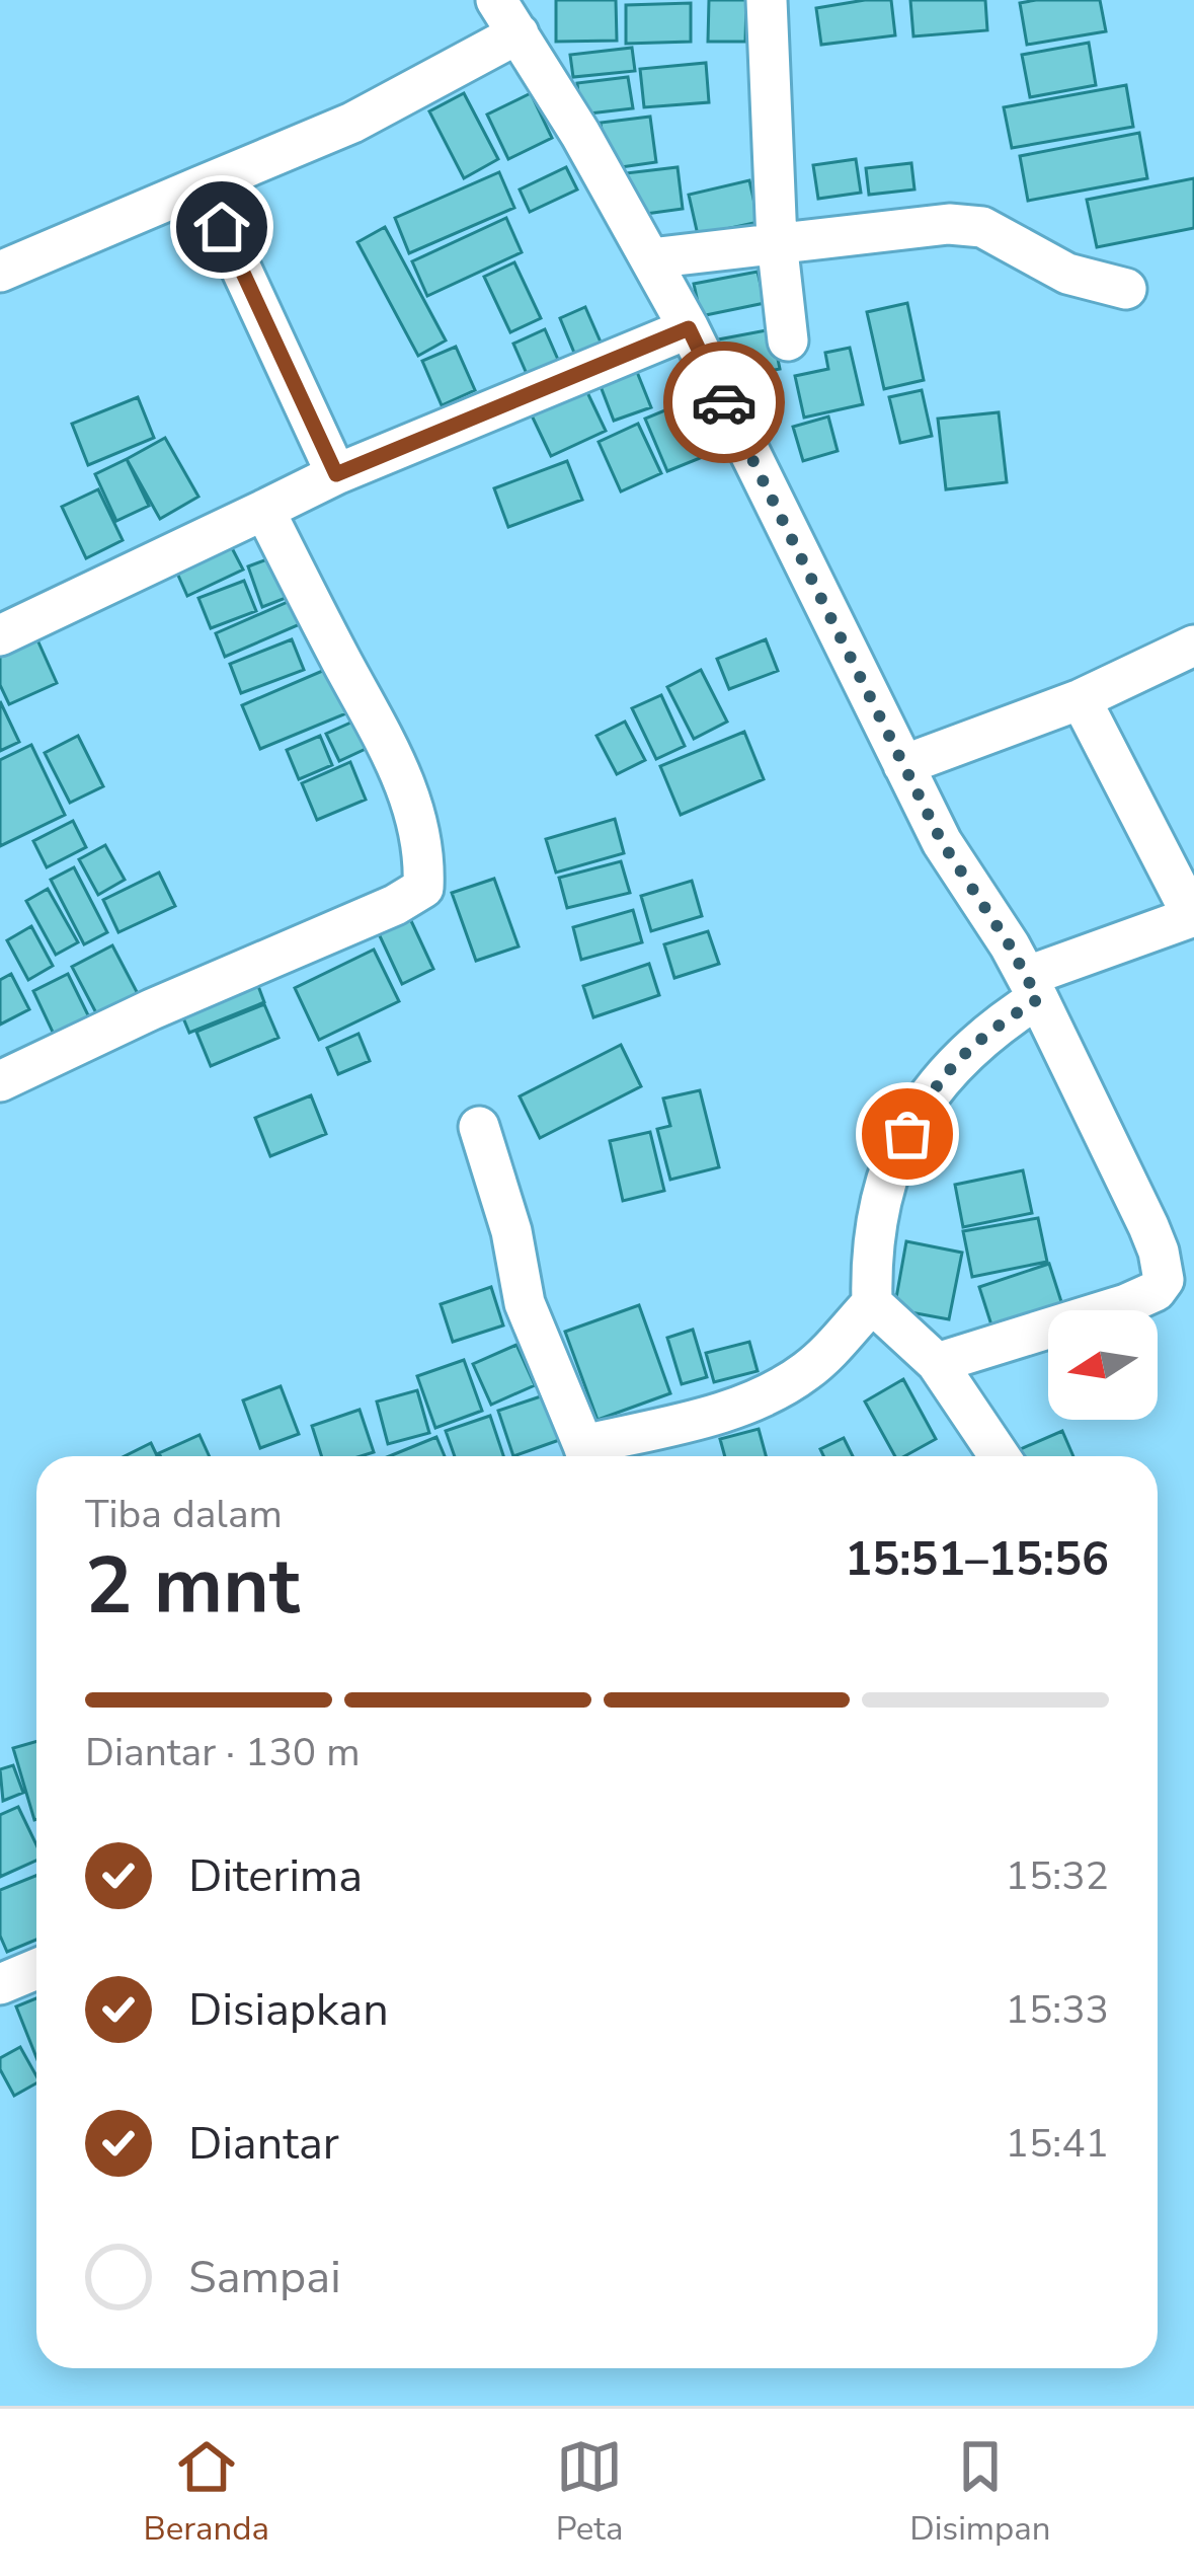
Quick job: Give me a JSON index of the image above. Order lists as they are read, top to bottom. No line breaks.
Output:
{"north":"left","page":{"heading":["2 mnt","Tiba dalam","15:51–15:56"],"bar":"Diantar · 130 m","list":[["Diterima","15:32"],["Disiapkan","15:33"],["Diantar","15:41"],"Sampai"],"tabs":["Beranda","Peta","Disimpan"]}}
